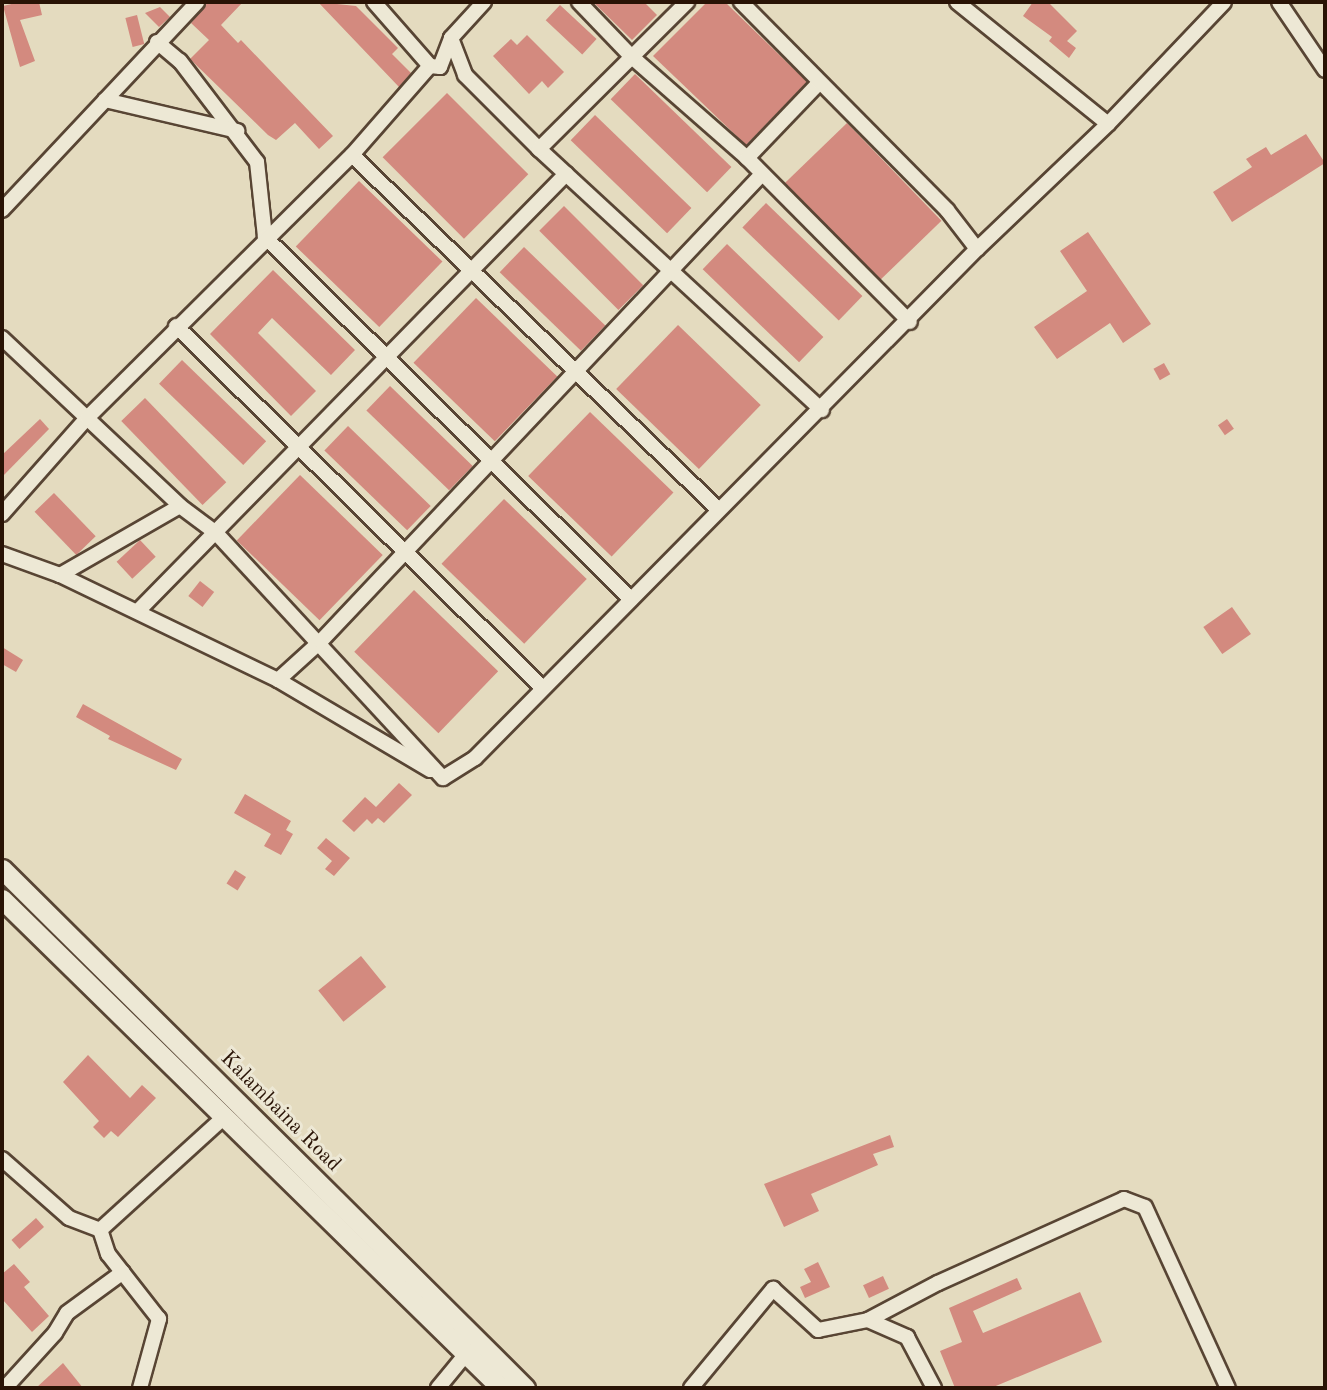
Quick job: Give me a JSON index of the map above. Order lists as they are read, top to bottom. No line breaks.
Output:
{"streets":{"main road":["Kalambaina Road"]}}
